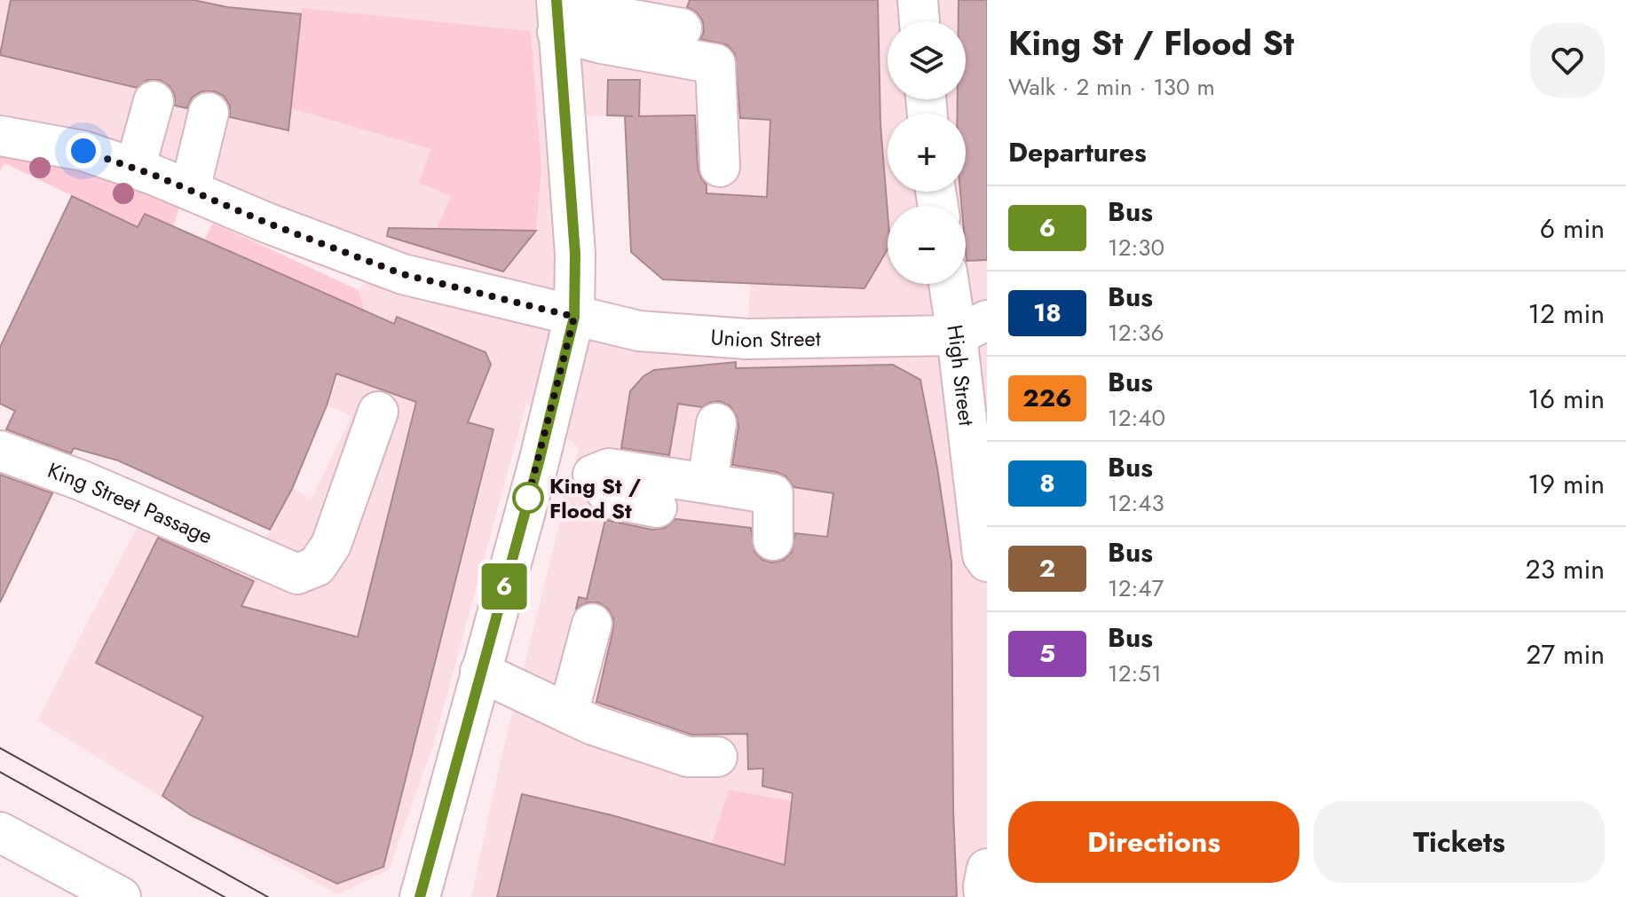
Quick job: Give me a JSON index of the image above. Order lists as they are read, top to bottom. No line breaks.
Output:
{"streets":{"street":["Union Street","High Street","King Street Passage"]},"crossings":[["Union Street","High Street"]],"places":["King St / Flood St"],"lines":["bus line 6"],"page":{"on_map":"6","heading":[["King St / Flood St","Walk · 2 min · 130 m"],"Departures"],"map_buttons":["+","−"],"list":[{"mark":"6","name":"Bus","note":"12:30","value":"6 min"},{"mark":"18","name":"Bus","note":"12:36","value":"12 min"},{"mark":"226","name":"Bus","note":"12:40","value":"16 min"},{"mark":"8","name":"Bus","note":"12:43","value":"19 min"},{"mark":"2","name":"Bus","note":"12:47","value":"23 min"},{"mark":"5","name":"Bus","note":"12:51","value":"27 min"}],"buttons":["Directions","Tickets"]}}
